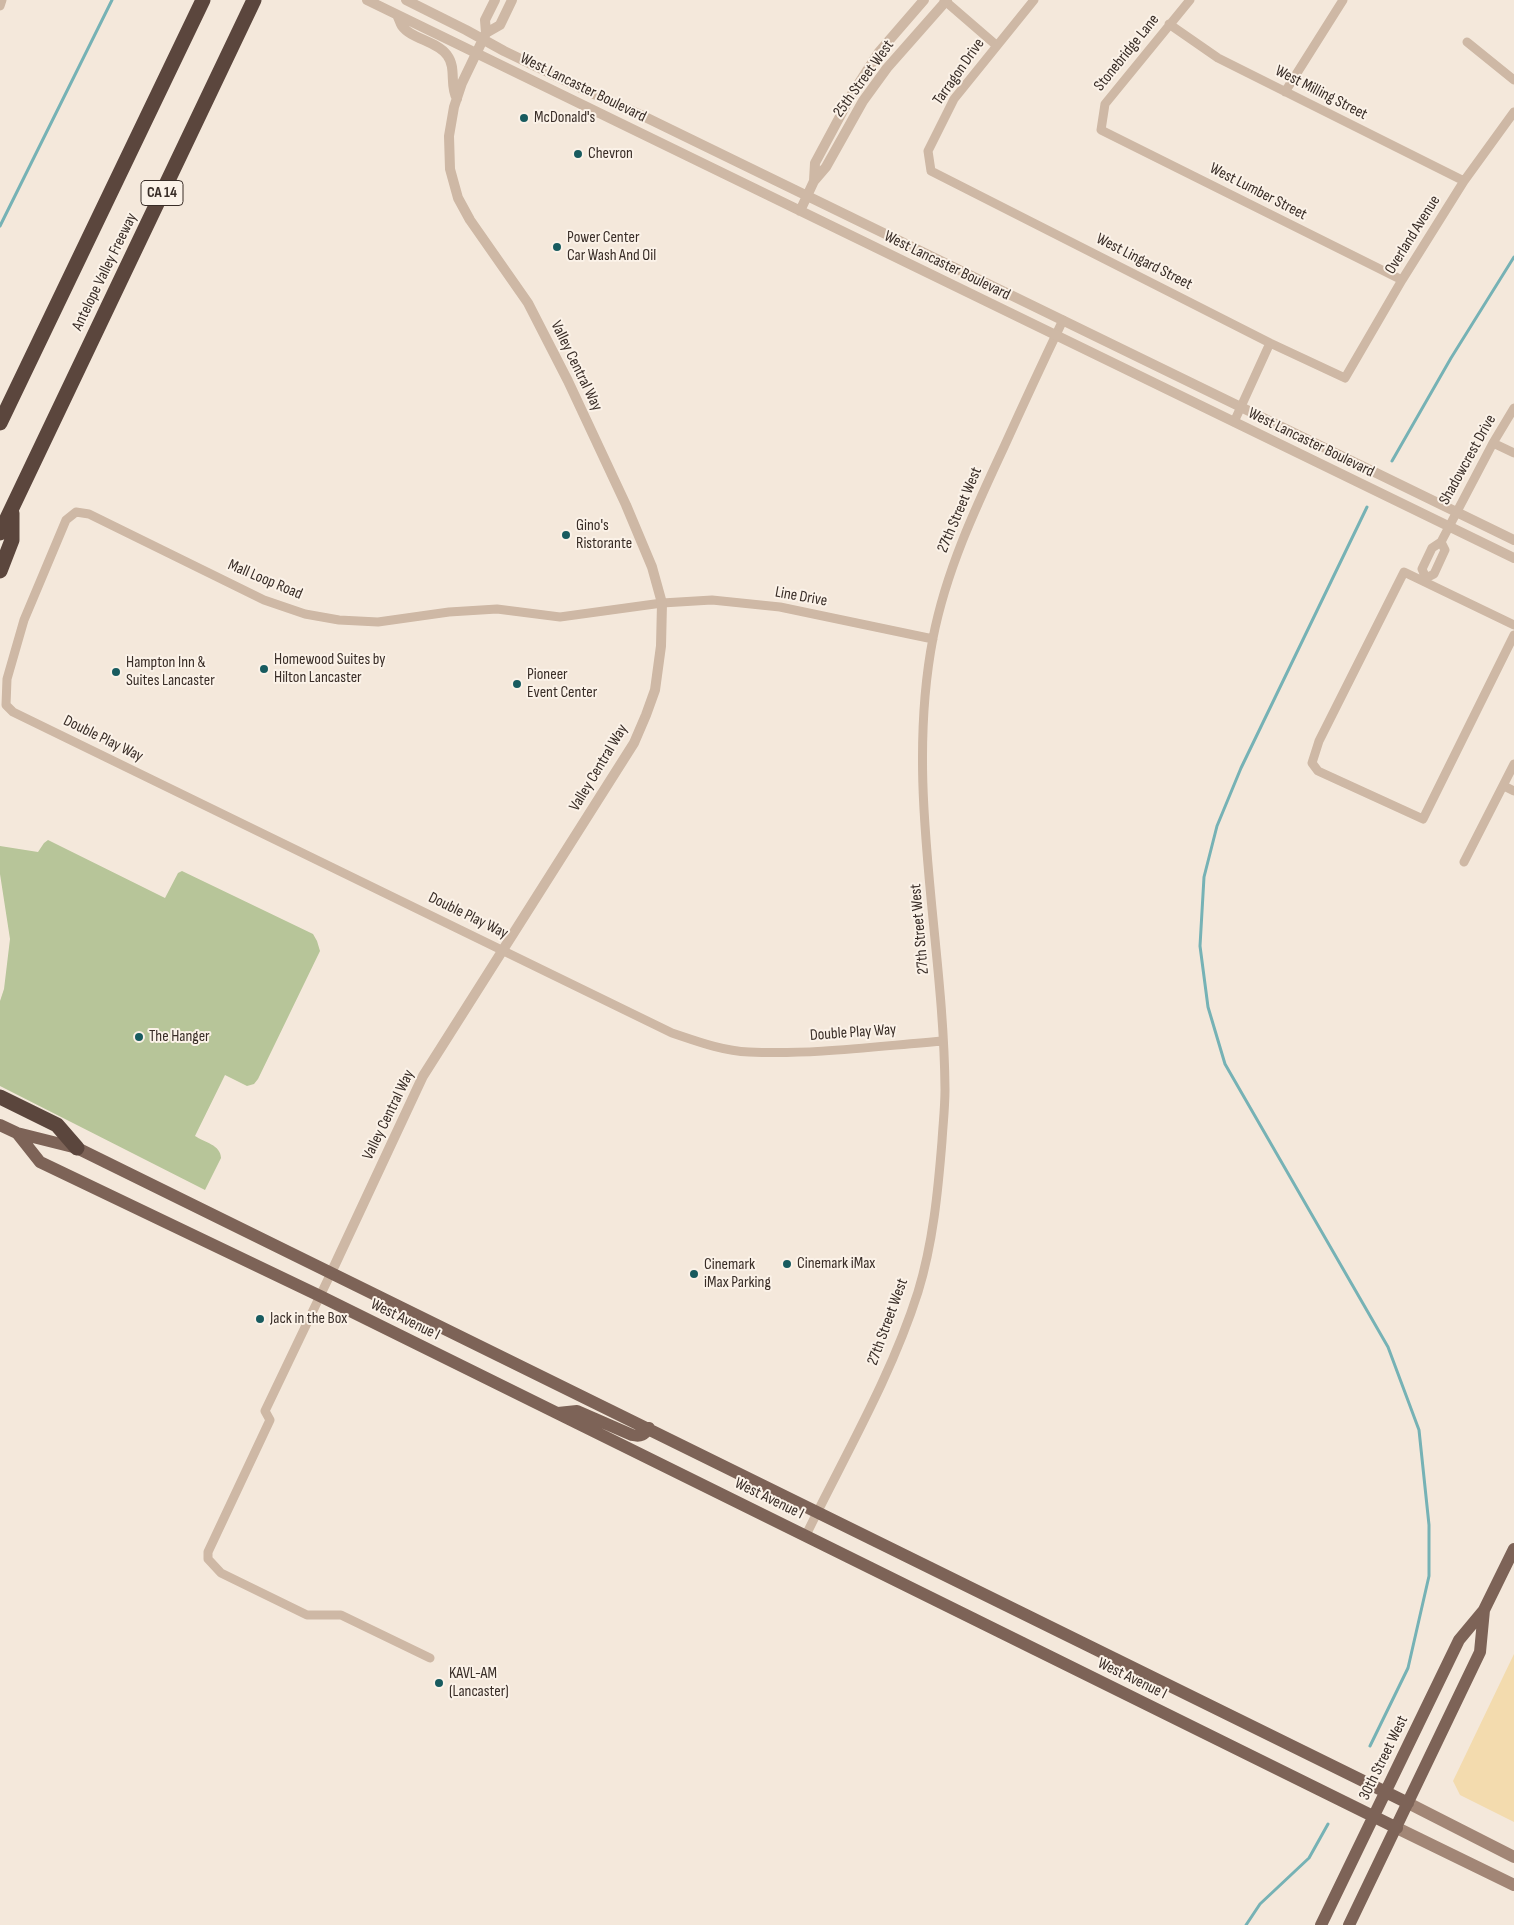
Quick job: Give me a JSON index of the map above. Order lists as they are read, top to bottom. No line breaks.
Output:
{"streets":{"highway":["CA 14","Antelope Valley Freeway"],"main road":["West Avenue I","30th Street West"],"street":["Stonebridge Lane","Tarragon Drive","25th Street West","West Lancaster Boulevard","West Milling Street","West Lumber Street","Overland Avenue","West Lingard Street","Valley Central Way","Shadowcrest Drive","27th Street West","Mall Loop Road","Line Drive","Double Play Way"]},"crossings":[["Stonebridge Lane","West Milling Street"],["Stonebridge Lane","West Lumber Street"],["Tarragon Drive","West Lingard Street"],["25th Street West","West Lancaster Boulevard"],["West Lancaster Boulevard","Valley Central Way"],["West Lancaster Boulevard","Shadowcrest Drive"],["West Lancaster Boulevard","27th Street West"],["West Milling Street","Overland Avenue"],["West Lumber Street","Overland Avenue"],["Overland Avenue","West Lingard Street"],["Valley Central Way","Mall Loop Road"],["Valley Central Way","Line Drive"],["Valley Central Way","Double Play Way"],["Valley Central Way","West Avenue I"],["27th Street West","Line Drive"],["27th Street West","Double Play Way"],["27th Street West","West Avenue I"],["Mall Loop Road","Line Drive"],["Mall Loop Road","Double Play Way"],["West Avenue I","30th Street West"]],"places":["McDonald's","Chevron","Power Center Car Wash And Oil","Gino's Ristorante","Homewood Suites by Hilton Lancaster","Hampton Inn & Suites Lancaster","Pioneer Event Center","The Hanger","Cinemark iMax","Cinemark iMax Parking","Jack in the Box","KAVL-AM (Lancaster)"]}
